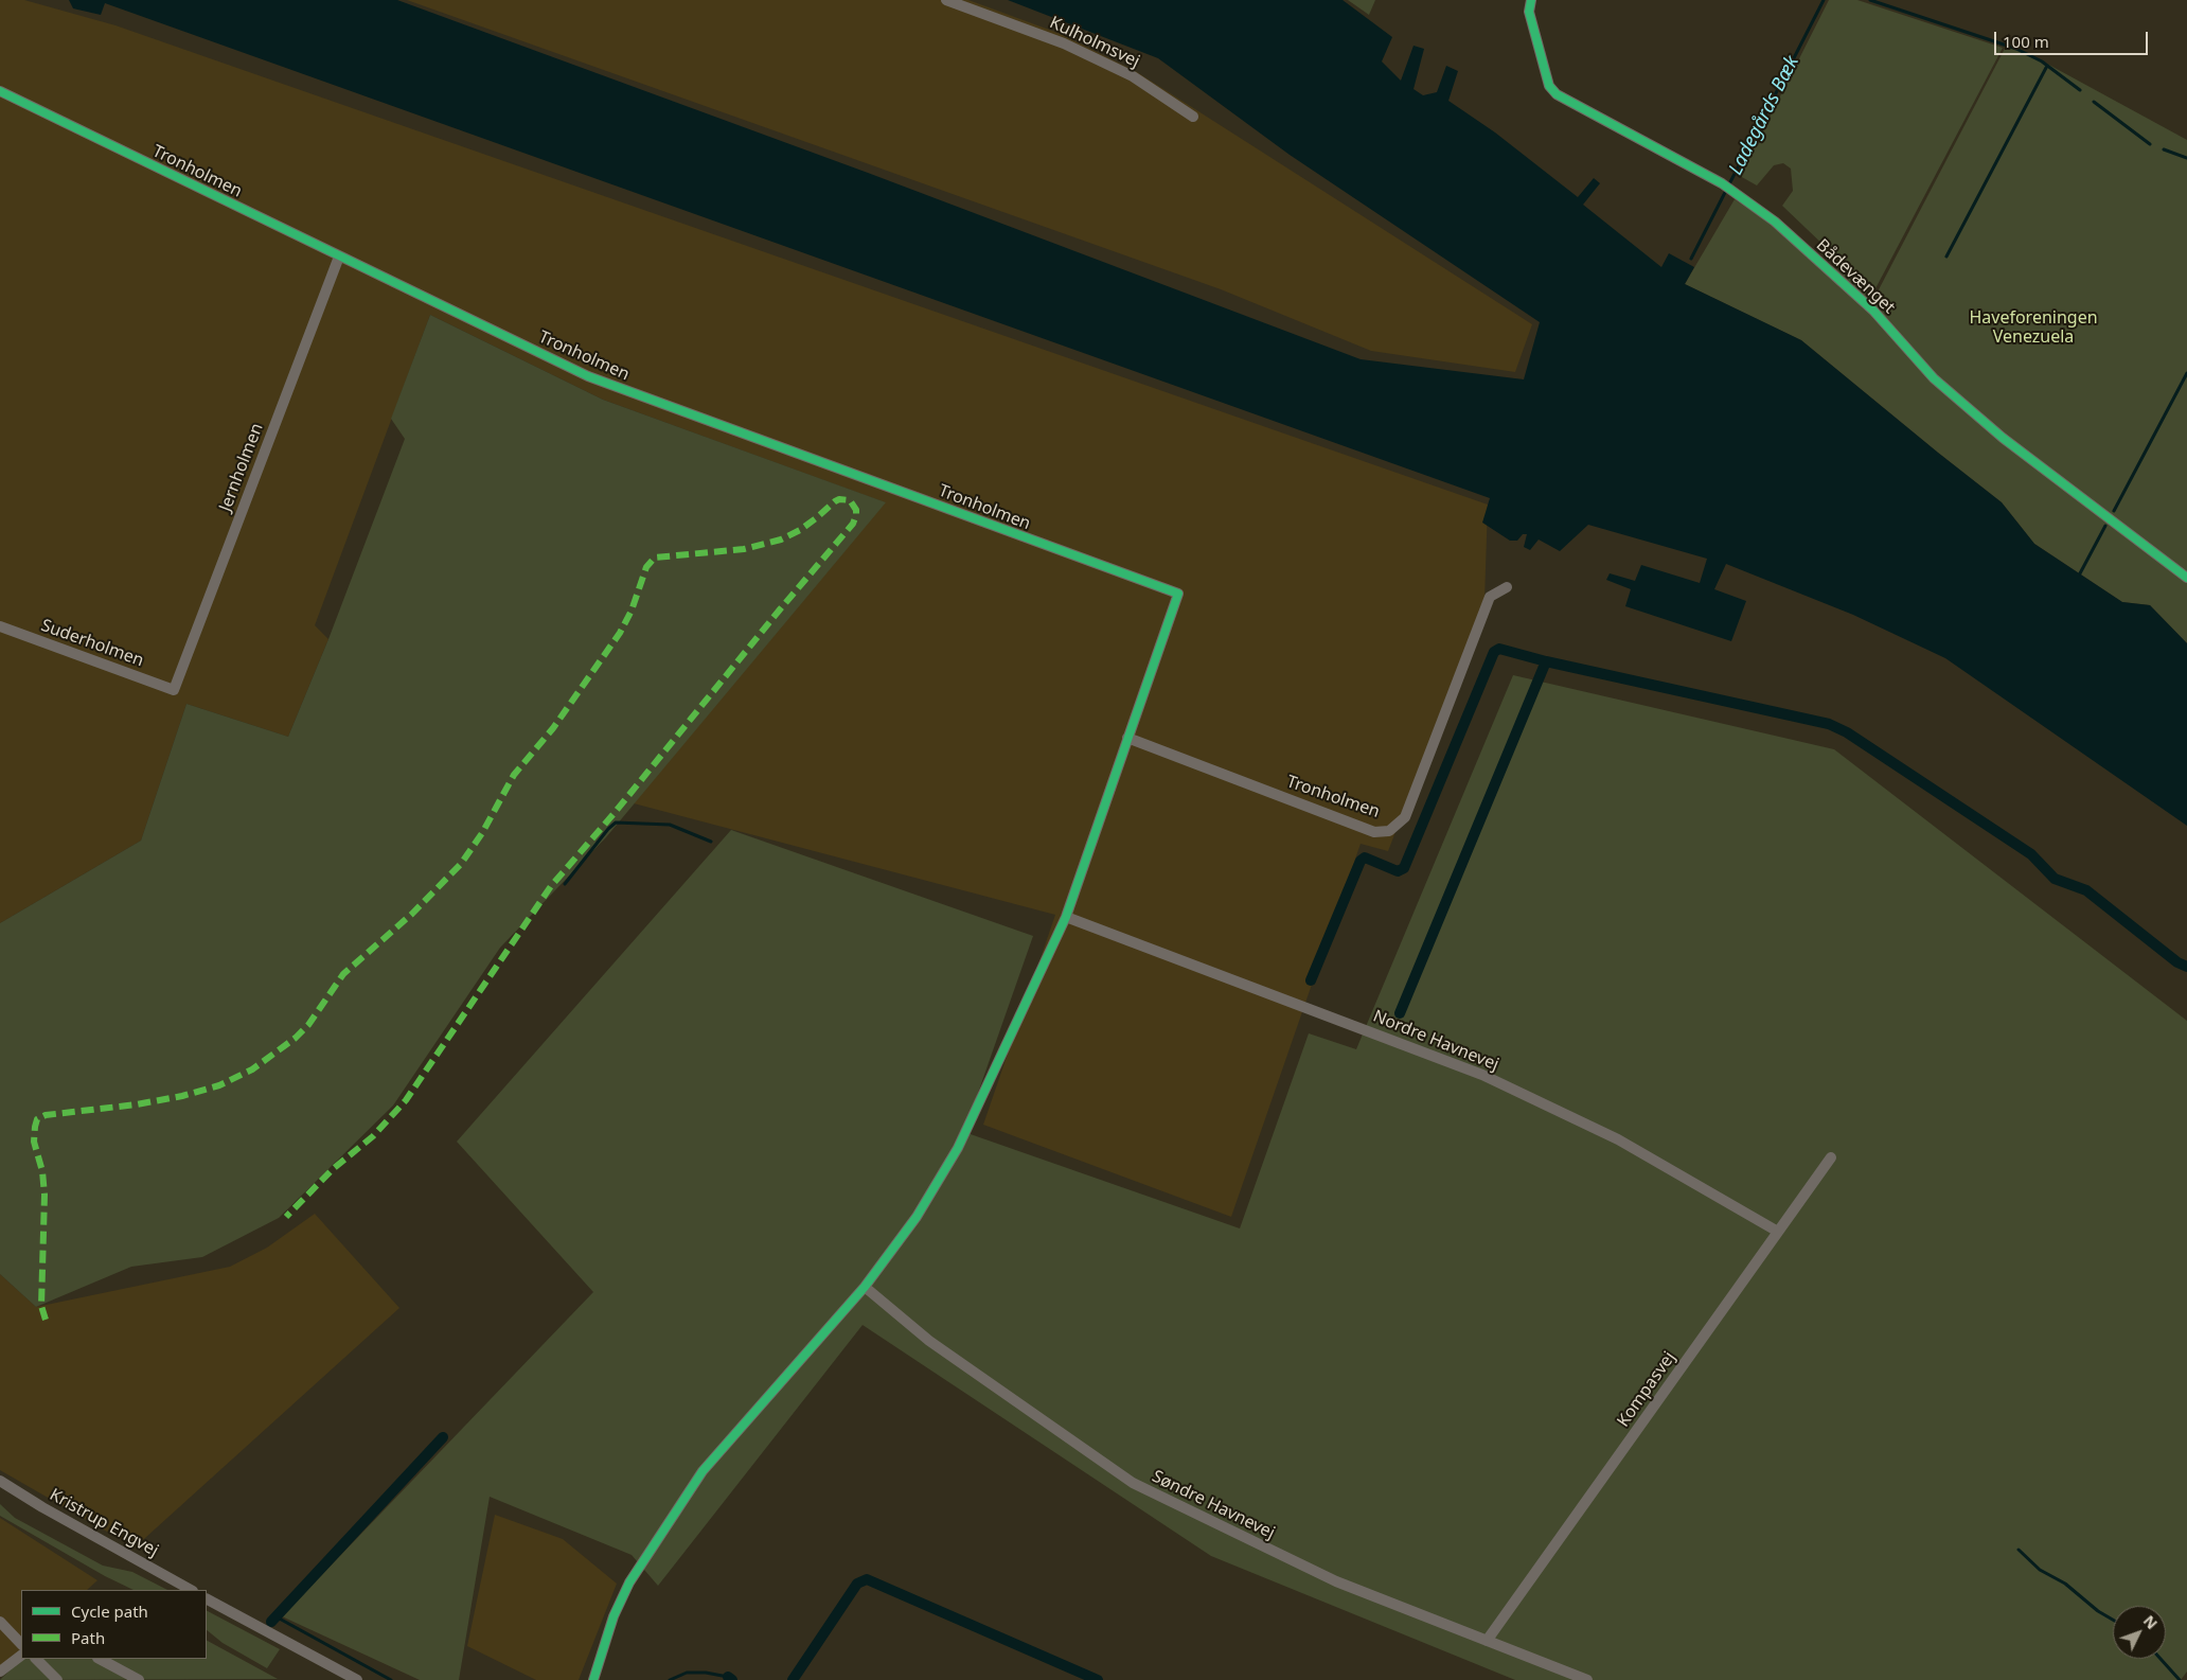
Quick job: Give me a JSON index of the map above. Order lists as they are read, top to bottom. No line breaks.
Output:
{"streets":{"street":["Kulholmsvej","Tronholmen","Bådevænget","Jernholmen","Suderholmen","Nordre Havnevej","Kompasvej","Søndre Havnevej","Kristrup Engvej"]},"crossings":[["Tronholmen","Jernholmen"],["Jernholmen","Suderholmen"],["Nordre Havnevej","Kompasvej"],["Kompasvej","Søndre Havnevej"]],"water":["Ladegårds Bæk"],"parks":["Haveforeningen Venezuela"],"legend":["Cycle path","Path"],"scale_bar":"100 m","north":"top right"}
